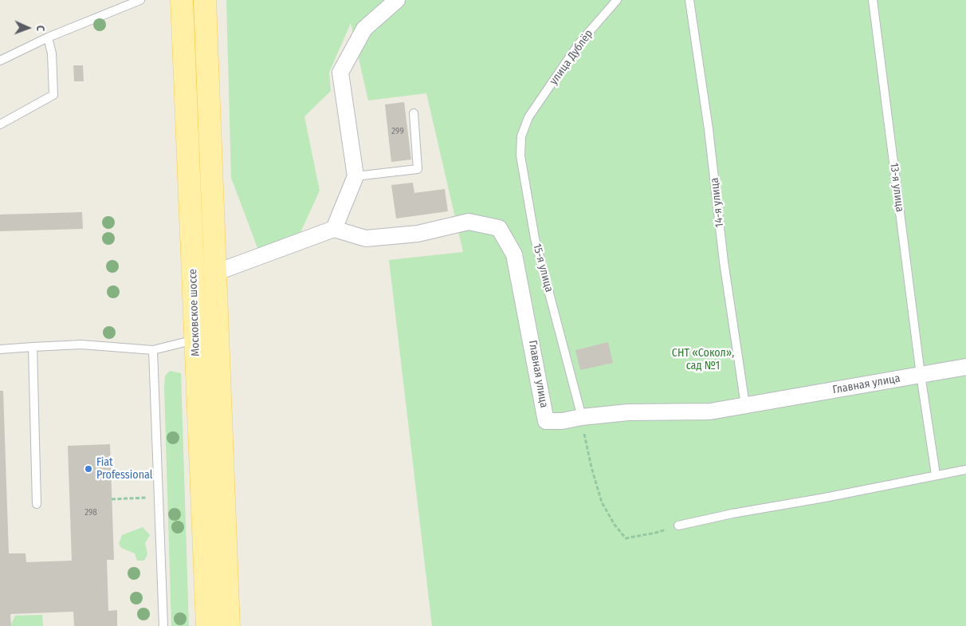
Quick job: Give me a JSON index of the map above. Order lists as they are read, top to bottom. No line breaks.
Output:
{"streets":{"main road":["Московское шоссе"],"street":["Главная улица"],"lane":["улица Дублёр","13-я улица","14-я улица","15-я улица"]},"crossings":[["улица Дублёр","15-я улица"],["13-я улица","Главная улица"],["14-я улица","Главная улица"],["15-я улица","Главная улица"]],"parks":["СНТ «Сокол», сад №1"],"places":["Fiat Professional"],"house_numbers":["299","298"],"north":"right"}
